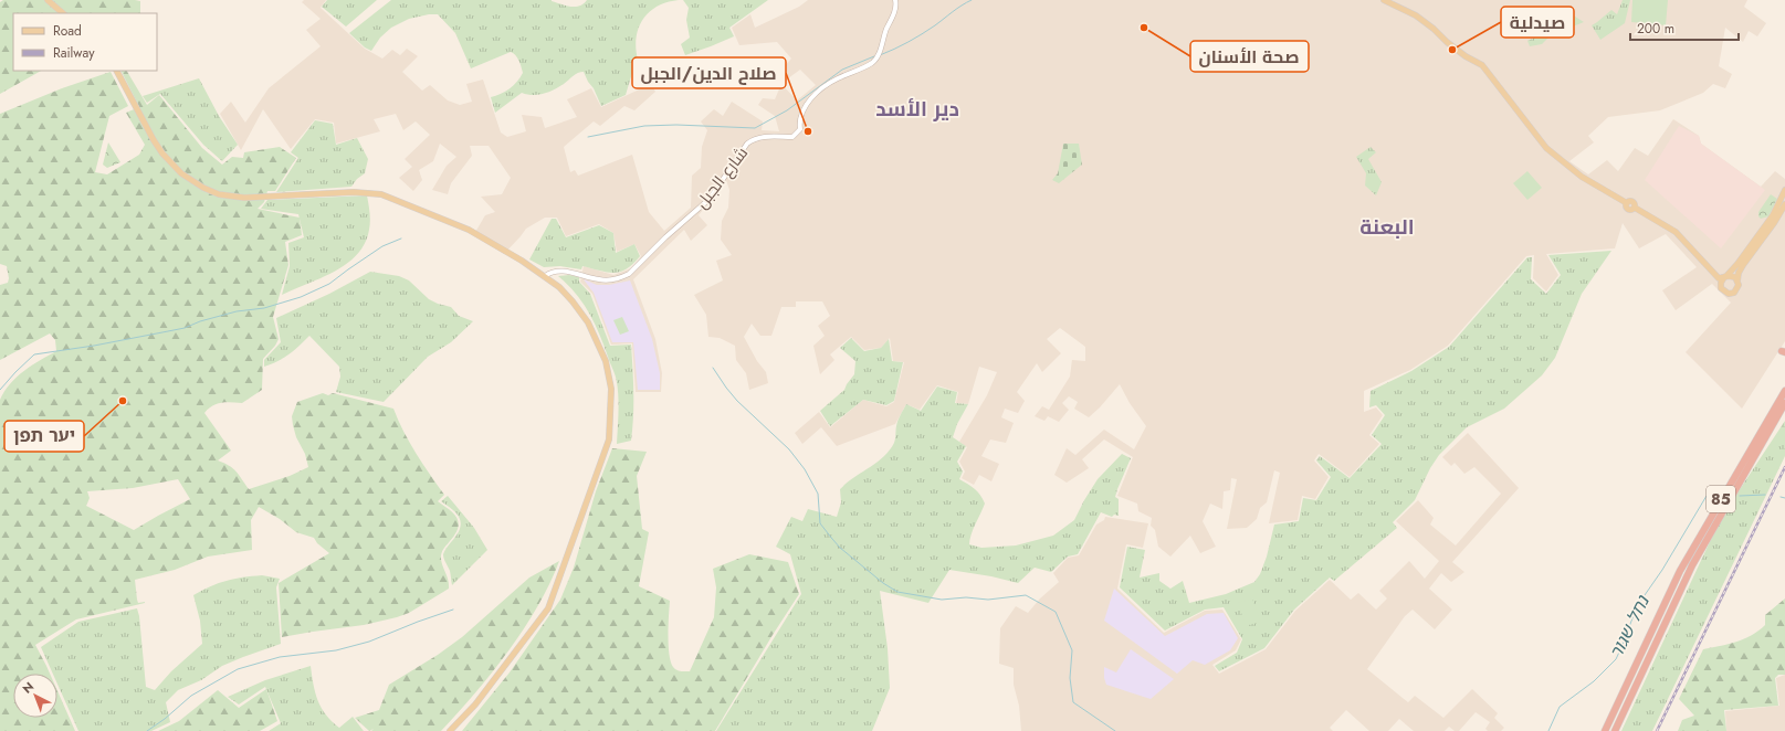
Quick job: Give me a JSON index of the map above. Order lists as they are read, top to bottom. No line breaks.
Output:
{"streets":{"highway":["85"],"street":["شارع الجبل"]},"districts":["دير الأسد","البعنة"],"water":["נחל שגור"],"places":["صحة الأسنان","صيدلية","صلاح الدين/الجبل","יער תפן"],"legend":["Road","Railway"],"scale_bar":"200 m","north":"top left"}
